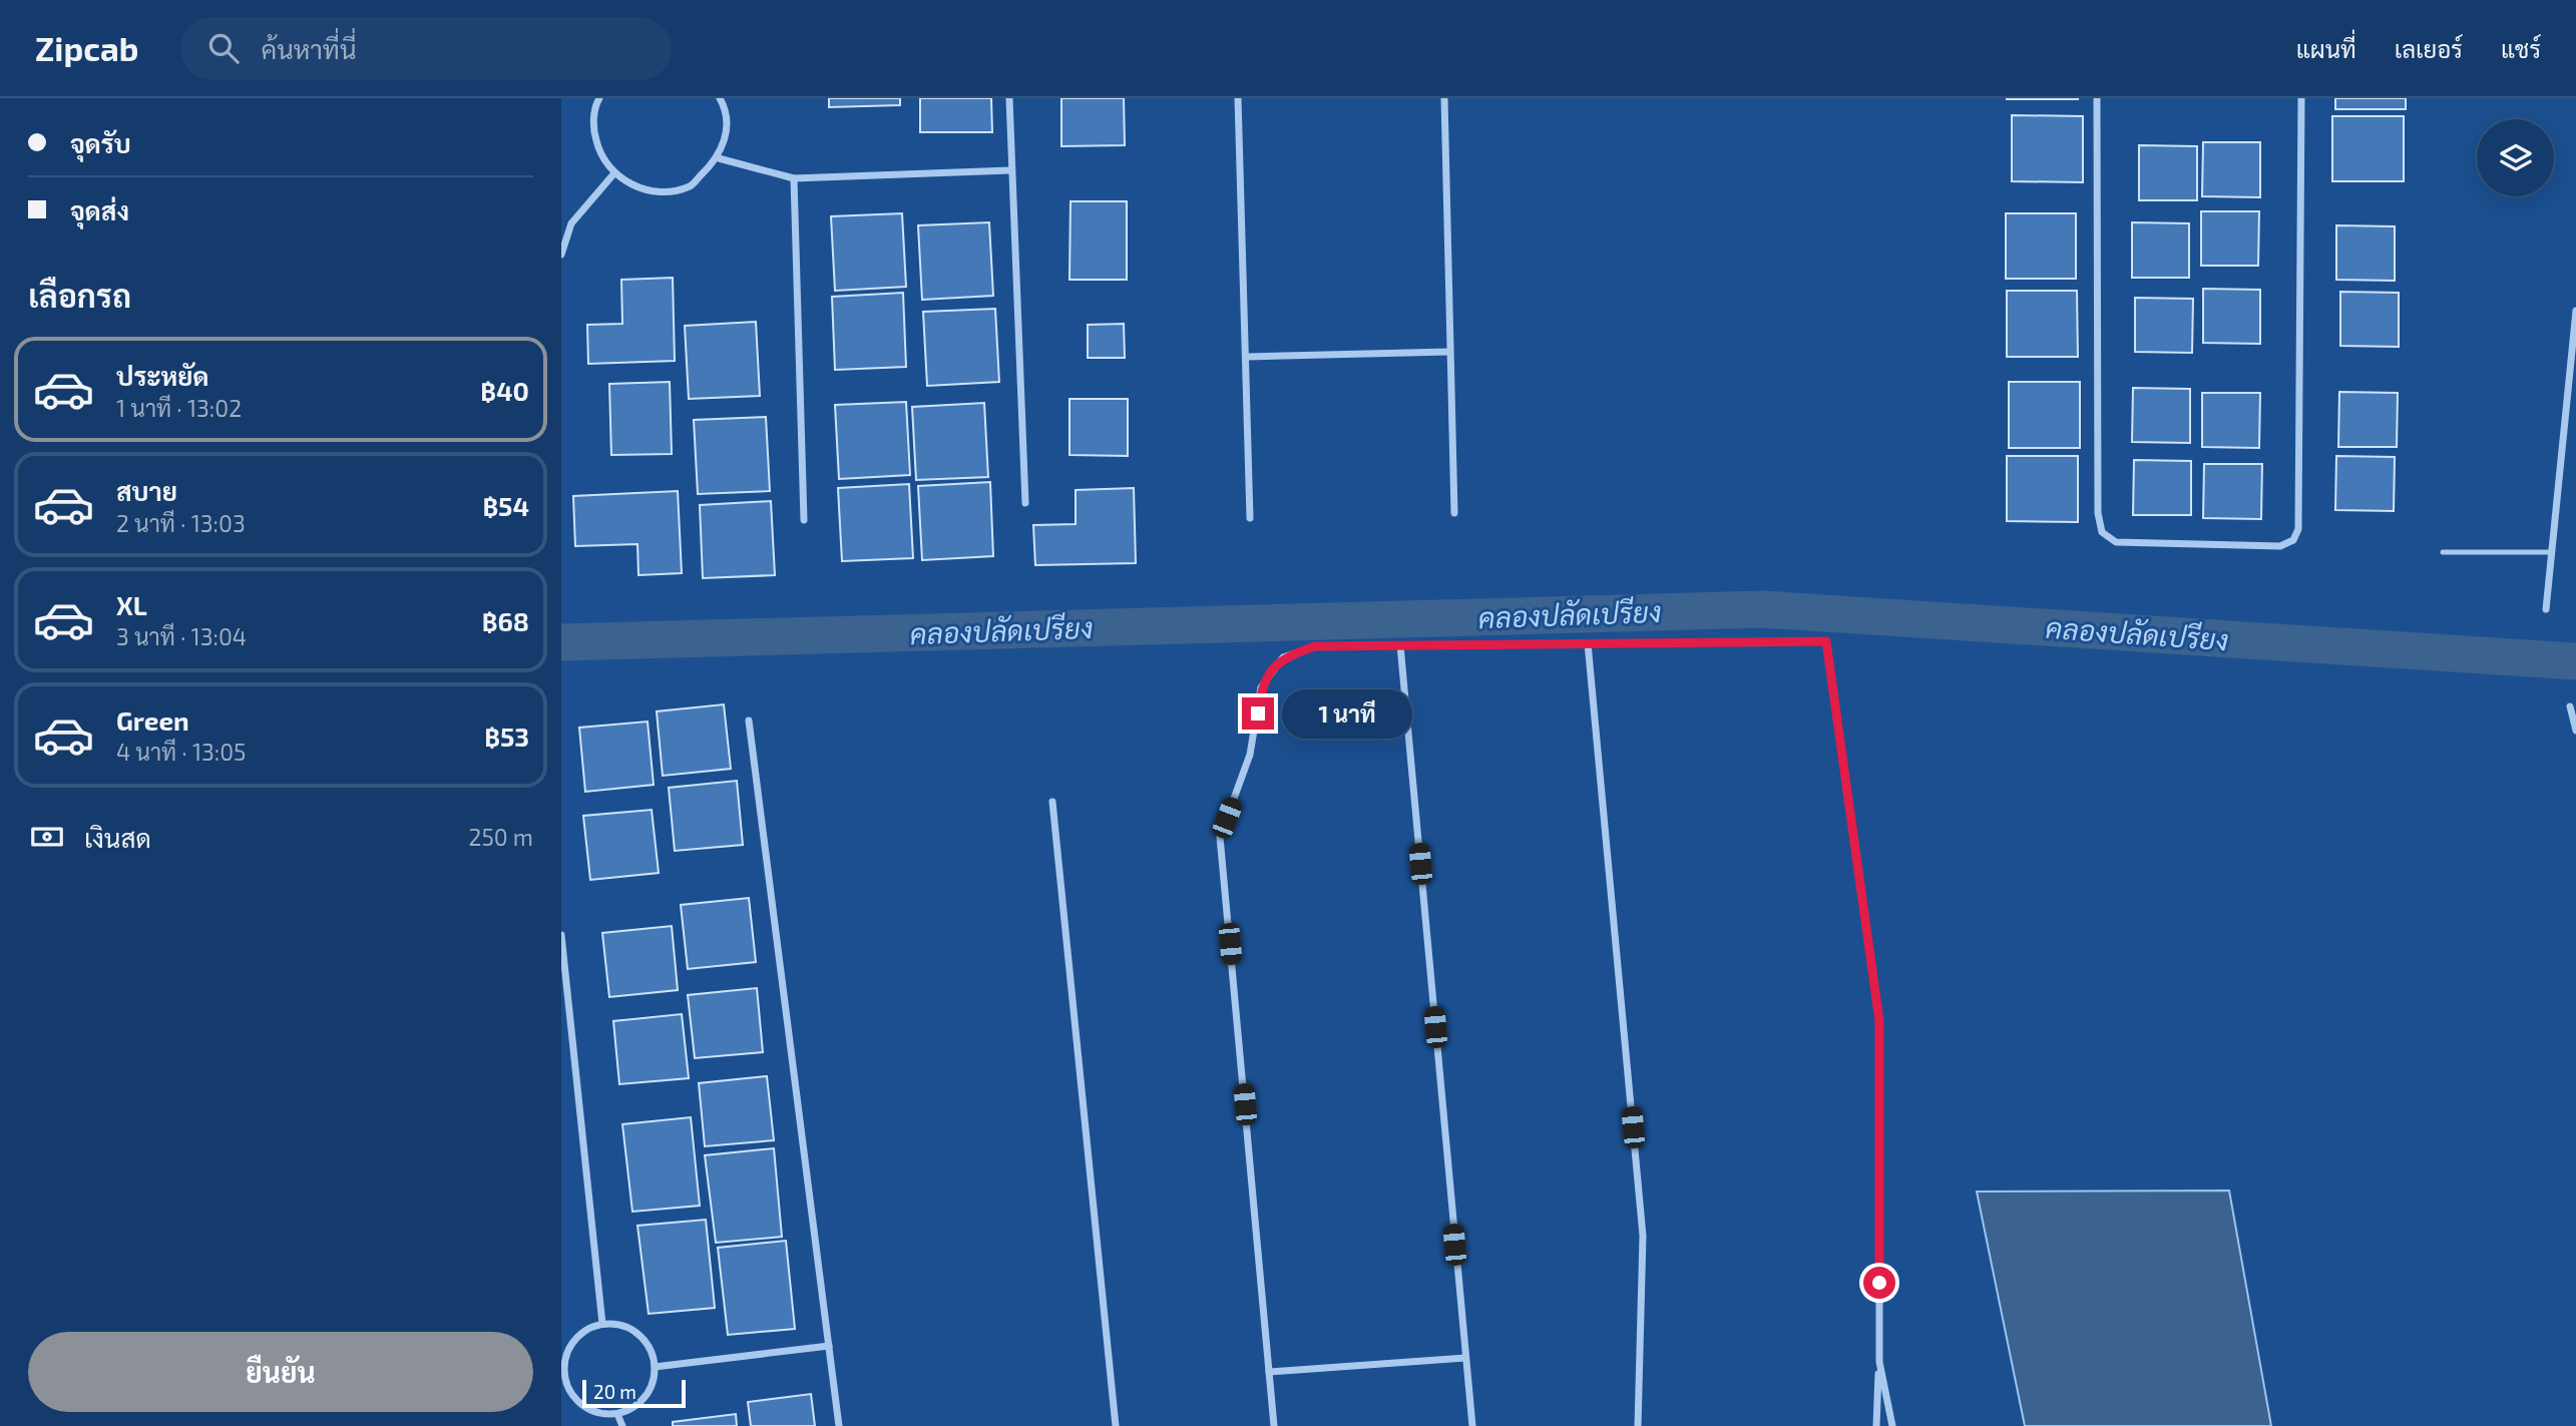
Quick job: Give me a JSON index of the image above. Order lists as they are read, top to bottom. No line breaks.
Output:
{"water":["คลองปลัดเปรียง"],"scale_bar":"20 m","page":{"header":"Zipcab","search":"ค้นหาที่นี่","nav":["แผนที่","เลเยอร์","แชร์"],"banner":["จุดรับ","จุดส่ง"],"heading":"เลือกรถ","list":[{"name":"ประหยัด","note":"1 นาที · 13:02","value":"฿40"},{"name":"สบาย","note":"2 นาที · 13:03","value":"฿54"},{"name":"XL","note":"3 นาที · 13:04","value":"฿68"},{"name":"Green","note":"4 นาที · 13:05","value":"฿53"}],"bubble":"1 นาที","pay":["เงินสด","250 m"],"buttons":"ยืนยัน","scale":"20 m"}}
